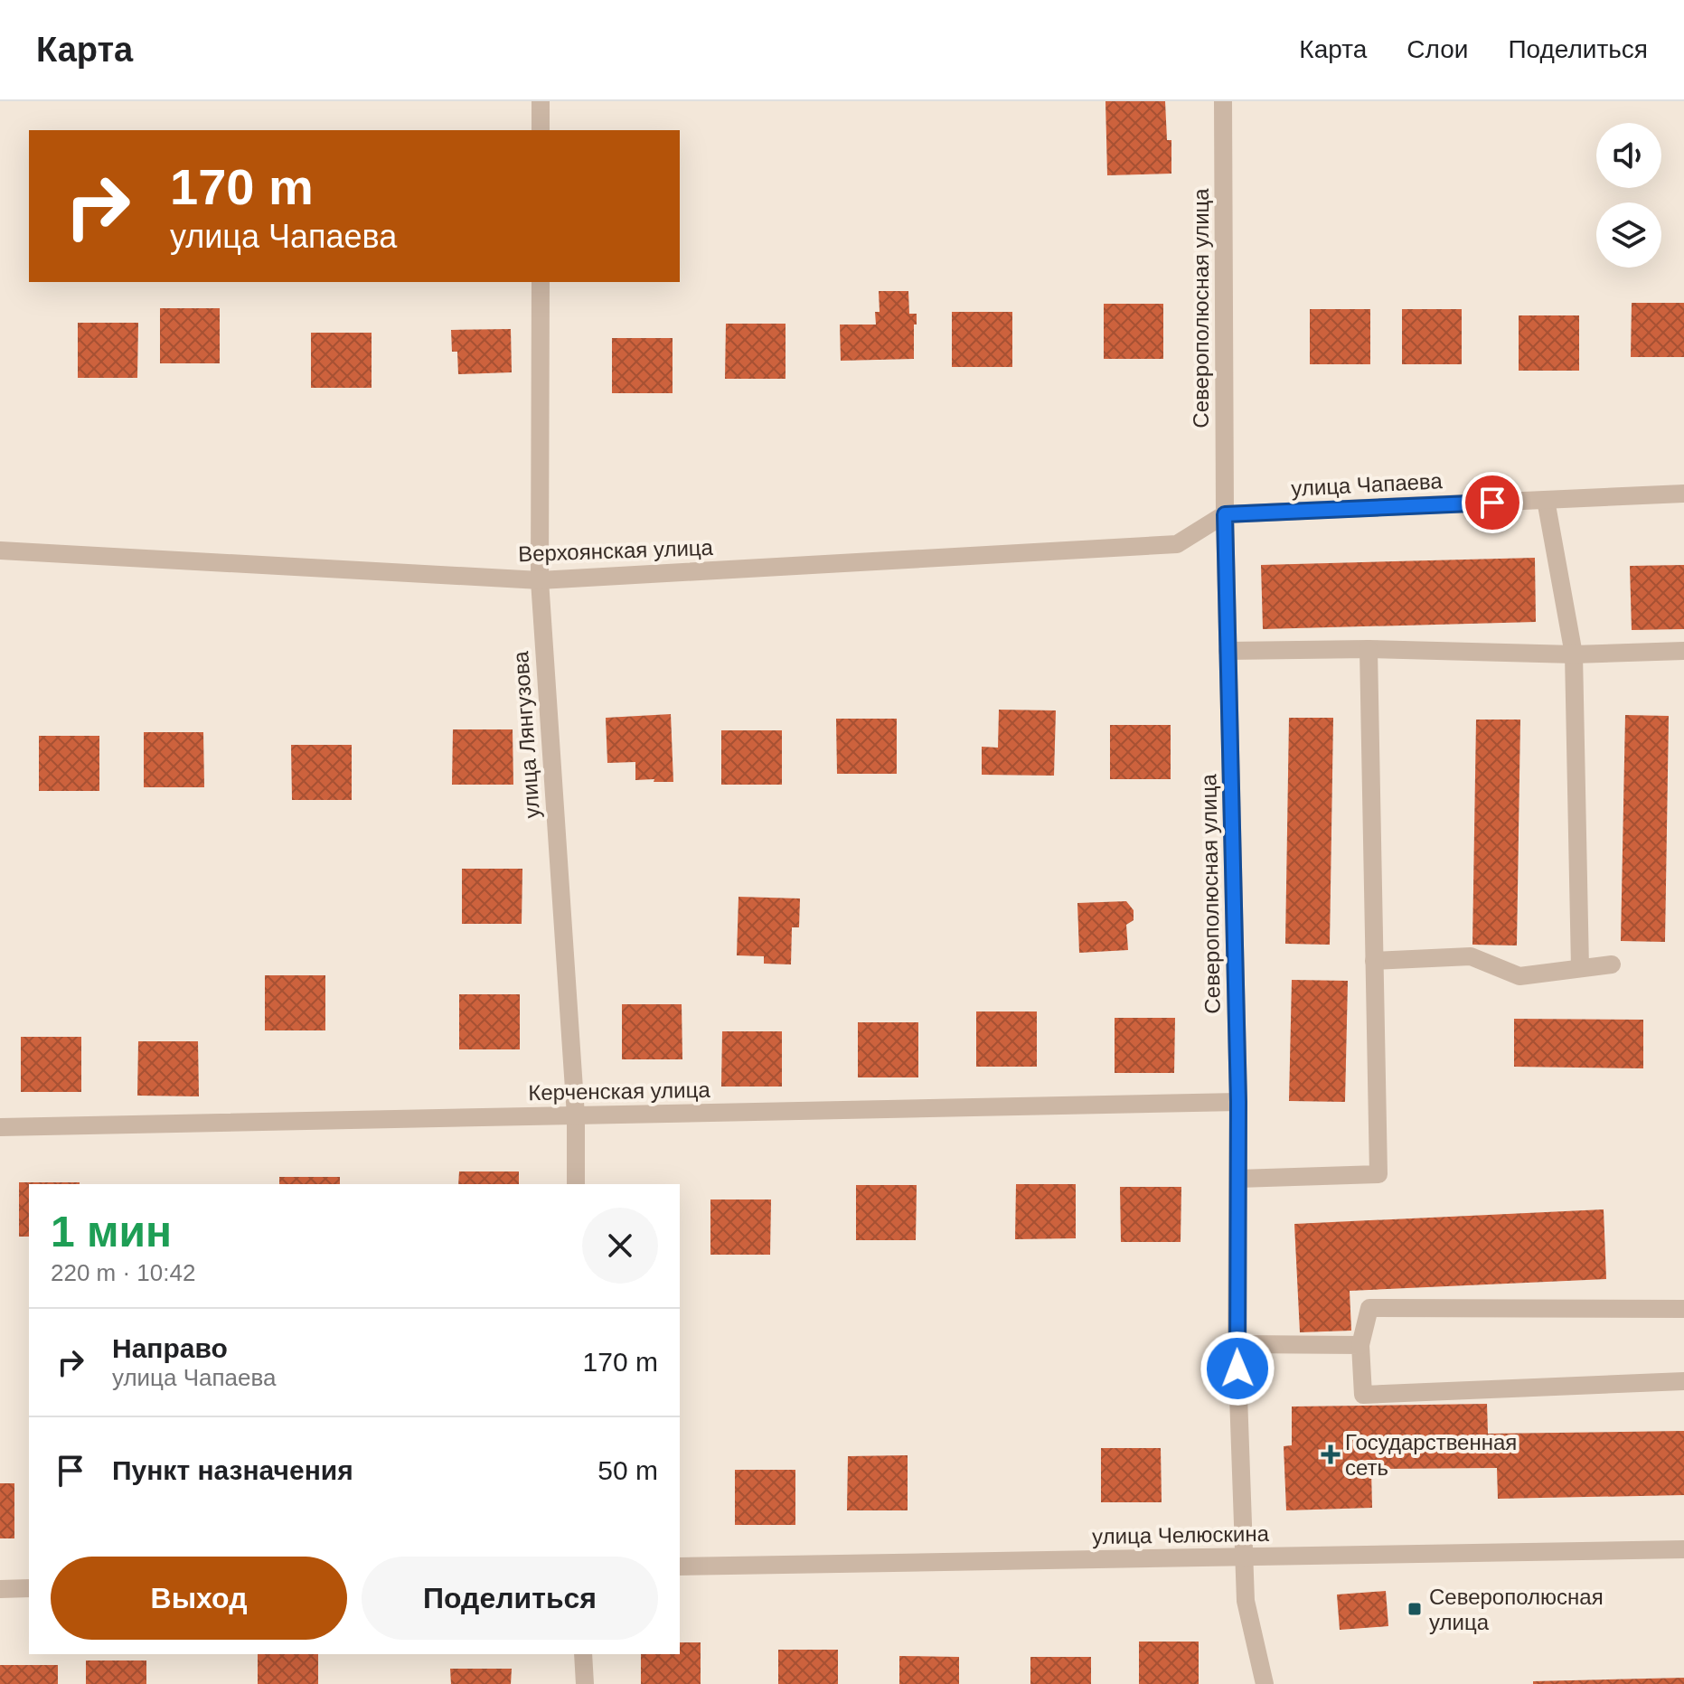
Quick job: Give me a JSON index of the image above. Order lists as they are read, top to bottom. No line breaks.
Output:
{"streets":{"street":["Северополюсная улица","улица Чапаева","Верхоянская улица","улица Лянгузова","Керченская улица","улица Челюскина"]},"crossings":[["Северополюсная улица","улица Чапаева"],["Северополюсная улица","Верхоянская улица"],["Северополюсная улица","Керченская улица"],["Северополюсная улица","улица Челюскина"],["улица Чапаева","Верхоянская улица"],["Верхоянская улица","улица Лянгузова"],["улица Лянгузова","Керченская улица"]],"places":{"health":["Государственная сеть"],"transit":["Северополюсная улица"]},"page":{"header":"Карта","nav":["Карта","Слои","Поделиться"],"turn":["170 m","улица Чапаева"],"heading":["1 мин","220 m · 10:42"],"list":[{"name":"Направо","note":"улица Чапаева","value":"170 m"},{"name":"Пункт назначения","value":"50 m"}],"buttons":["Выход","Поделиться"]}}
